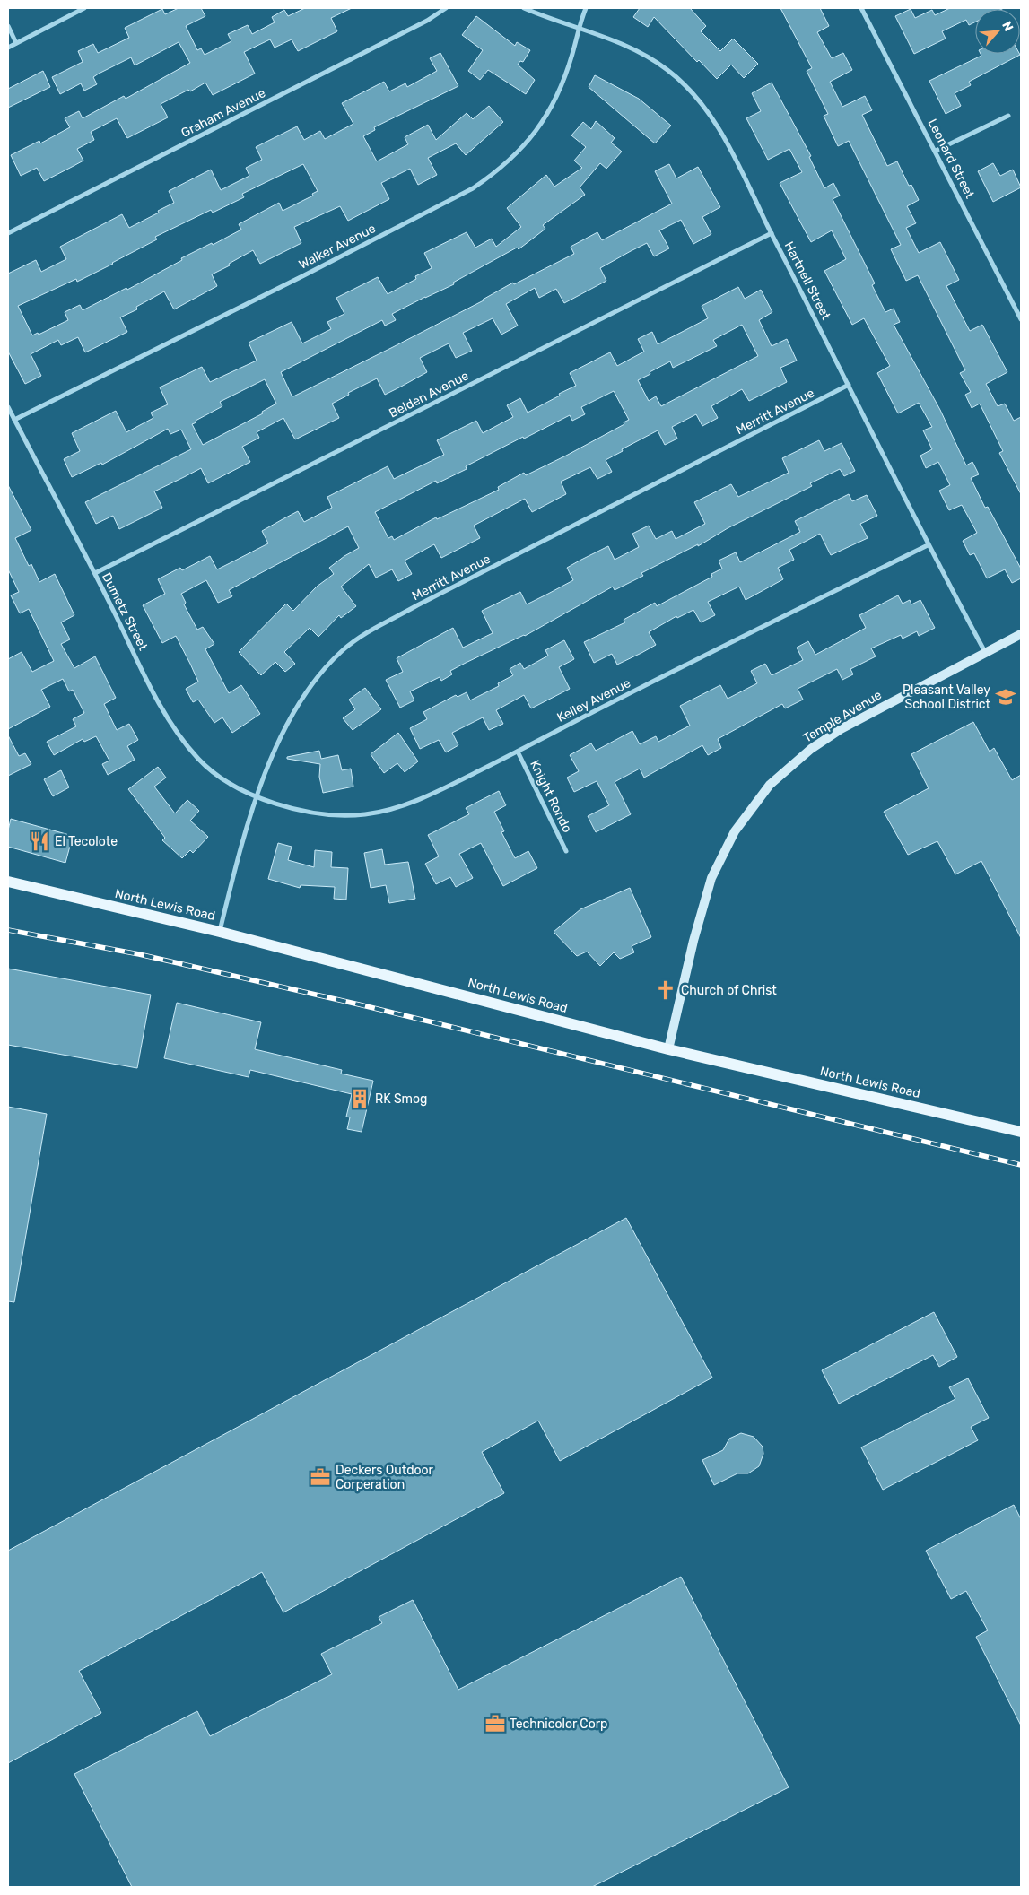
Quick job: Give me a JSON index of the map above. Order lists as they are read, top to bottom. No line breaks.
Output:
{"streets":{"main road":["Temple Avenue","North Lewis Road"],"street":["Graham Avenue","Leonard Street","Walker Avenue","Hartnell Street","Belden Avenue","Merritt Avenue","Dumetz Street","Kelley Avenue","Knight Rondo"]},"crossings":[["Walker Avenue","Hartnell Street"],["Walker Avenue","Dumetz Street"],["Hartnell Street","Belden Avenue"],["Hartnell Street","Merritt Avenue"],["Hartnell Street","Kelley Avenue"],["Hartnell Street","Temple Avenue"],["Belden Avenue","Dumetz Street"],["Merritt Avenue","Dumetz Street"],["Merritt Avenue","Kelley Avenue"],["Merritt Avenue","North Lewis Road"],["Dumetz Street","Kelley Avenue"],["Kelley Avenue","Knight Rondo"],["Temple Avenue","North Lewis Road"]],"places":{"school or university":["Pleasant Valley School District"],"restaurant":["El Tecolote"],"church":["Church of Christ"],"building":["RK Smog"],"office":["Deckers Outdoor Corperation","Technicolor Corp"]},"north":"top right"}
